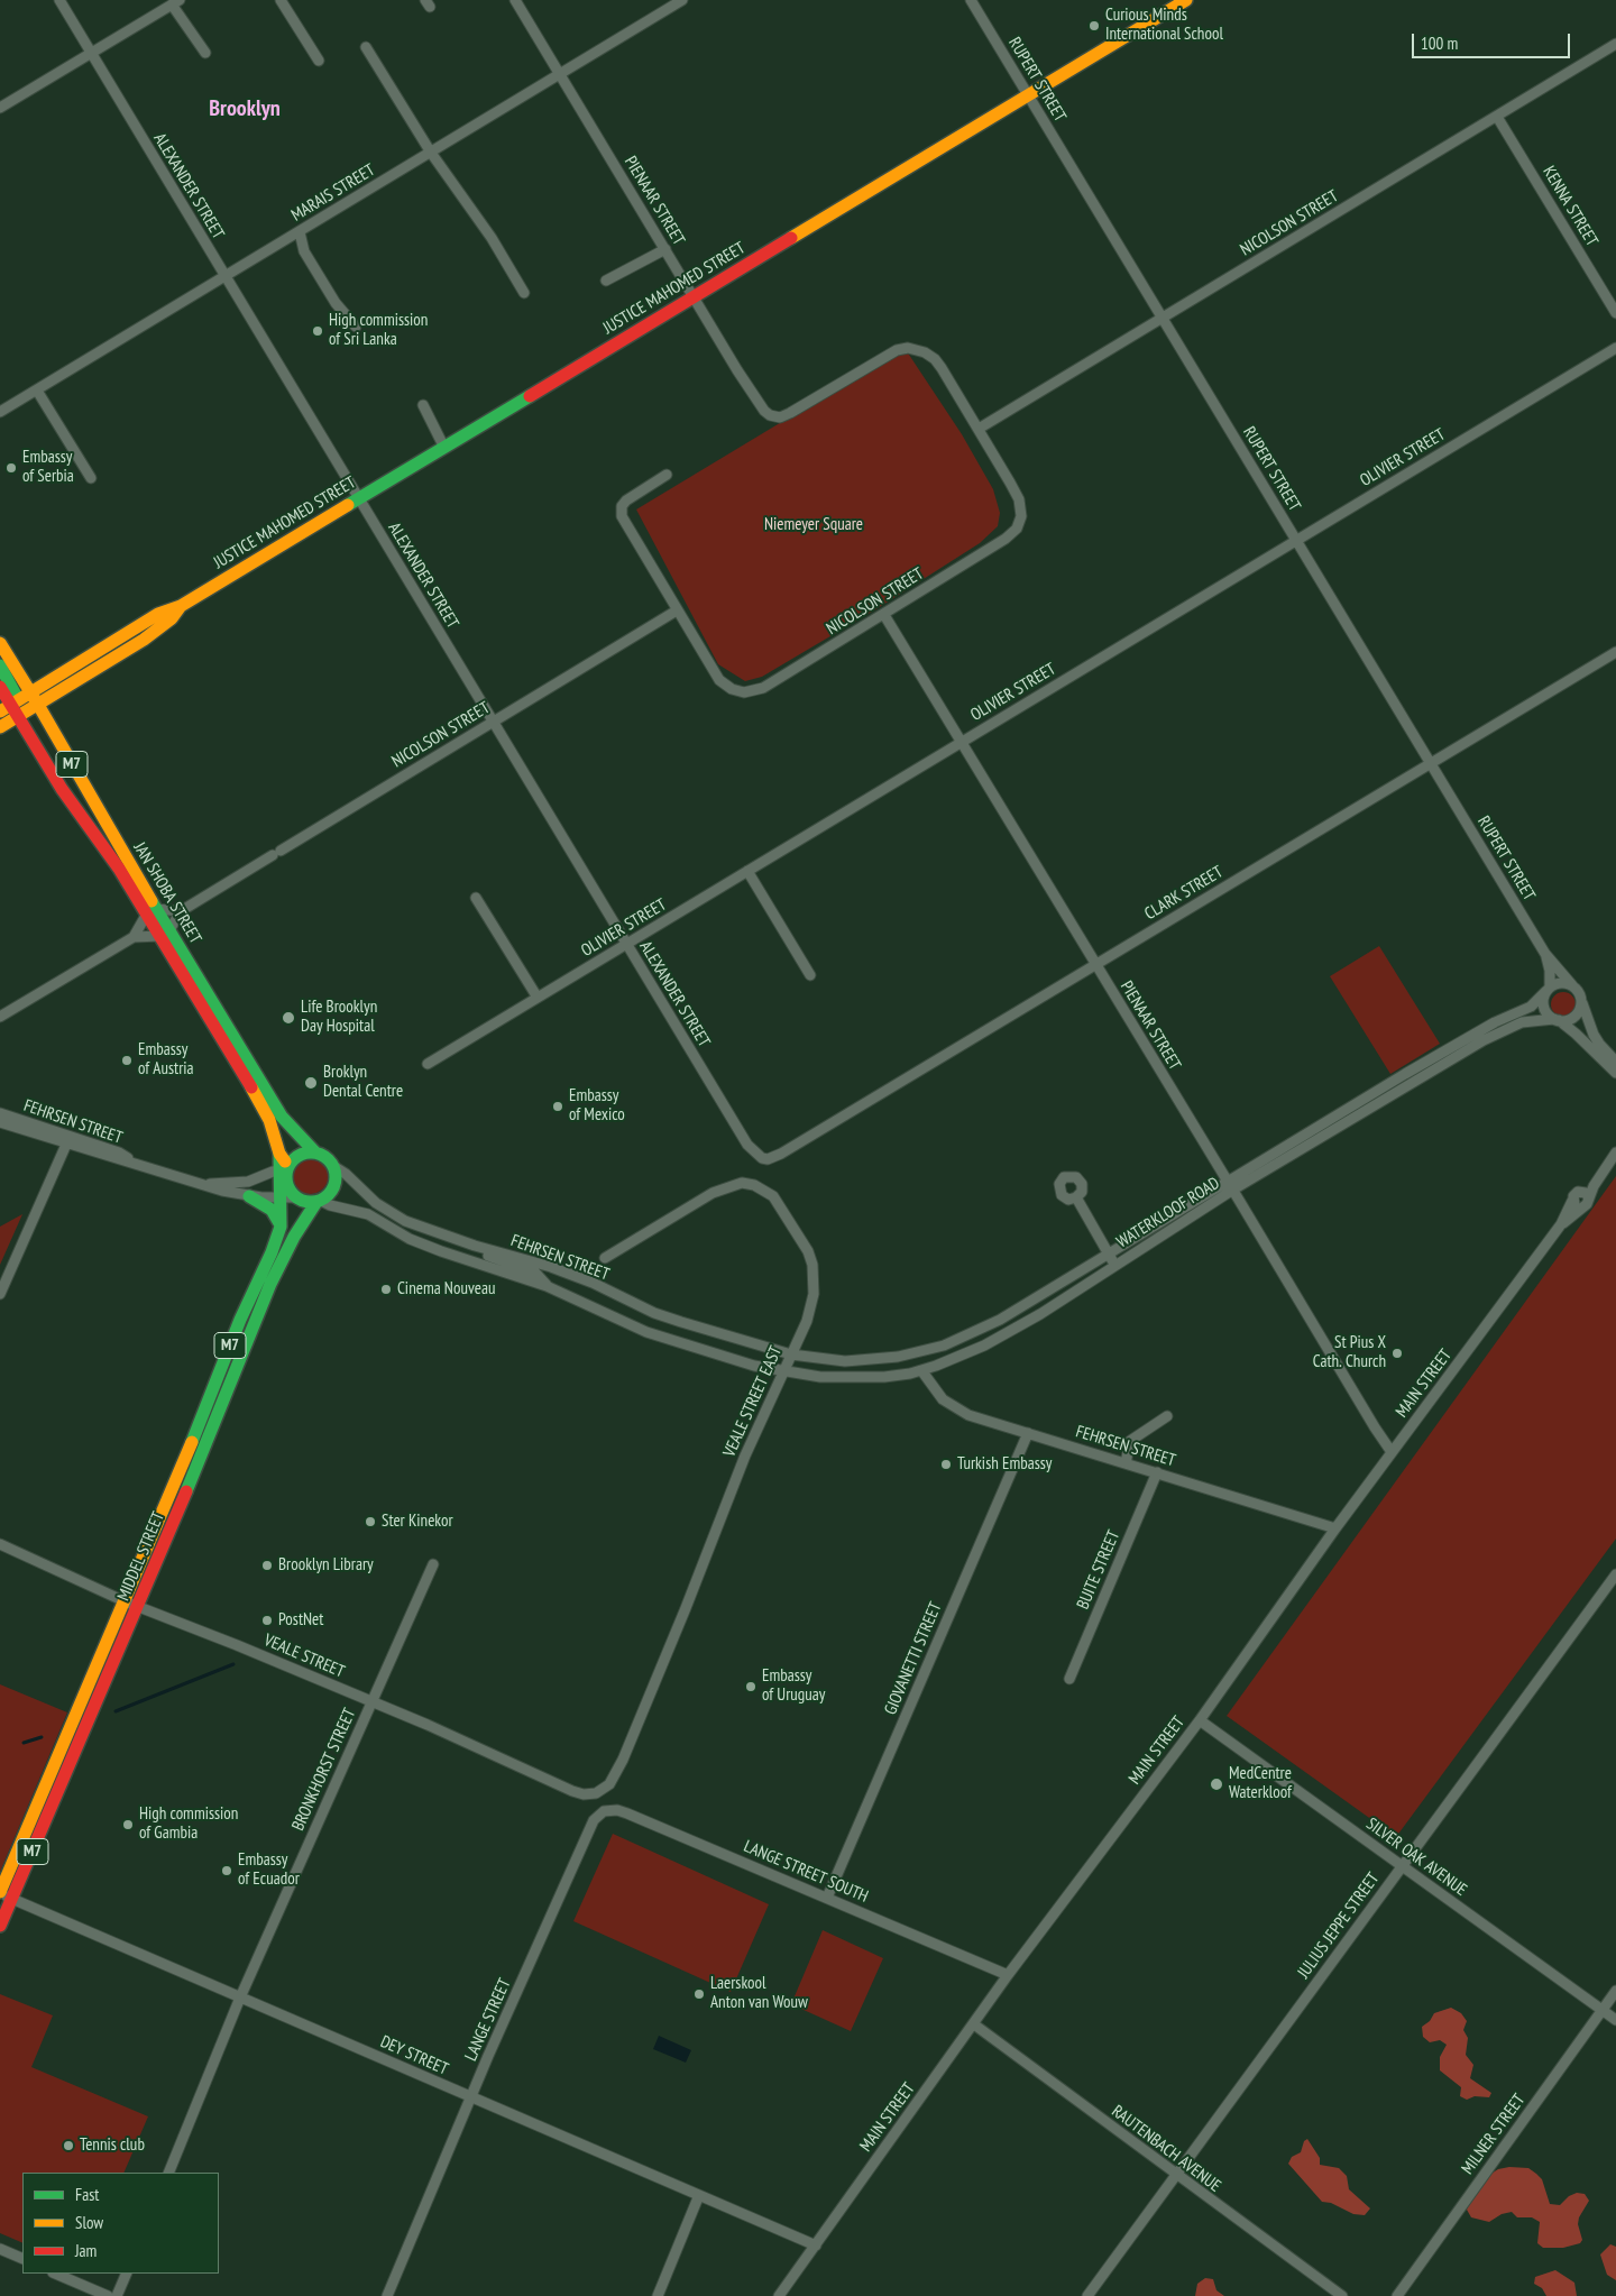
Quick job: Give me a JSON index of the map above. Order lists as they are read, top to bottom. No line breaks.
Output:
{"streets":{"main road":["JUSTICE MAHOMED STREET","M7","JAN SHOBA STREET","MIDDEL STREET"],"street":["RUPERT STREET","ALEXANDER STREET","MARAIS STREET","PIENAAR STREET","KENNA STREET","NICOLSON STREET","OLIVIER STREET","CLARK STREET","FEHRSEN STREET","WATERKLOOF ROAD","MAIN STREET","VEALE STREET EAST","BUITE STREET","VEALE STREET","GIOVANETTI STREET","BRONKHORST STREET","SILVER OAK AVENUE","LANGE STREET SOUTH","JULIUS JEPPE STREET","LANGE STREET","DEY STREET","MILNER STREET","RAUTENBACH AVENUE"]},"crossings":[["RUPERT STREET","NICOLSON STREET"],["RUPERT STREET","JUSTICE MAHOMED STREET"],["RUPERT STREET","OLIVIER STREET"],["RUPERT STREET","CLARK STREET"],["RUPERT STREET","WATERKLOOF ROAD"],["ALEXANDER STREET","MARAIS STREET"],["ALEXANDER STREET","NICOLSON STREET"],["ALEXANDER STREET","JUSTICE MAHOMED STREET"],["ALEXANDER STREET","OLIVIER STREET"],["ALEXANDER STREET","CLARK STREET"],["MARAIS STREET","PIENAAR STREET"],["PIENAAR STREET","NICOLSON STREET"],["PIENAAR STREET","JUSTICE MAHOMED STREET"],["PIENAAR STREET","OLIVIER STREET"],["PIENAAR STREET","CLARK STREET"],["PIENAAR STREET","WATERKLOOF ROAD"],["PIENAAR STREET","MAIN STREET"],["KENNA STREET","NICOLSON STREET"],["NICOLSON STREET","JAN SHOBA STREET"],["JUSTICE MAHOMED STREET","JAN SHOBA STREET"],["M7","JAN SHOBA STREET"],["M7","FEHRSEN STREET"],["M7","MIDDEL STREET"],["JAN SHOBA STREET","FEHRSEN STREET"],["JAN SHOBA STREET","MIDDEL STREET"],["FEHRSEN STREET","WATERKLOOF ROAD"],["FEHRSEN STREET","MAIN STREET"],["FEHRSEN STREET","VEALE STREET EAST"],["FEHRSEN STREET","MIDDEL STREET"],["FEHRSEN STREET","BUITE STREET"],["FEHRSEN STREET","GIOVANETTI STREET"],["WATERKLOOF ROAD","VEALE STREET EAST"],["MAIN STREET","SILVER OAK AVENUE"],["MAIN STREET","LANGE STREET SOUTH"],["MAIN STREET","DEY STREET"],["MAIN STREET","RAUTENBACH AVENUE"],["VEALE STREET EAST","VEALE STREET"],["MIDDEL STREET","VEALE STREET"],["MIDDEL STREET","DEY STREET"],["VEALE STREET","BRONKHORST STREET"],["GIOVANETTI STREET","LANGE STREET SOUTH"],["BRONKHORST STREET","DEY STREET"],["SILVER OAK AVENUE","JULIUS JEPPE STREET"],["SILVER OAK AVENUE","MILNER STREET"],["LANGE STREET SOUTH","LANGE STREET"],["JULIUS JEPPE STREET","RAUTENBACH AVENUE"],["LANGE STREET","DEY STREET"]],"districts":["Brooklyn"],"parks":["Niemeyer Square"],"places":["Curious Minds International School","High commission of Sri Lanka","Embassy of Serbia","Life Brooklyn Day Hospital","Embassy of Austria","Broklyn Dental Centre","Embassy of Mexico","Cinema Nouveau","St Pius X Cath. Church","Turkish Embassy","Ster Kinekor","Brooklyn Library","PostNet","Embassy of Uruguay","MedCentre Waterkloof","High commission of Gambia","Embassy of Ecuador","Laerskool Anton van Wouw","Tennis club"],"legend":["Fast","Slow","Jam"],"scale_bar":"100 m"}
